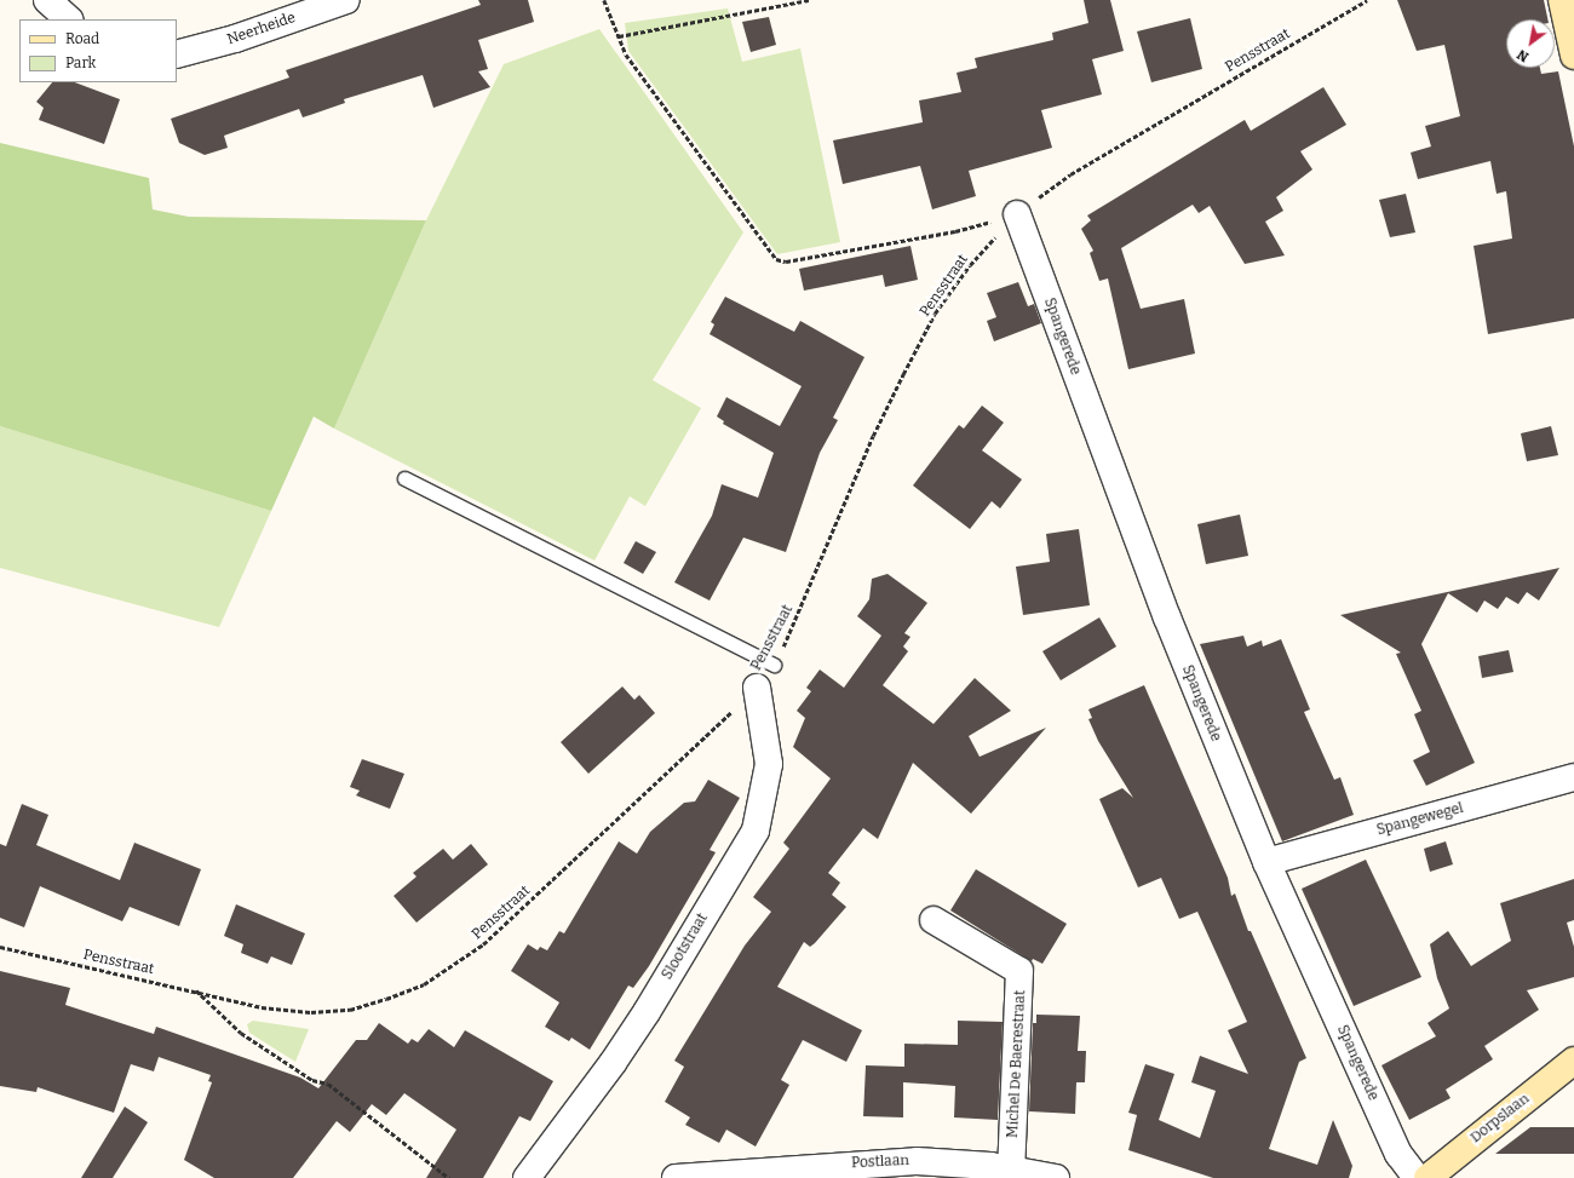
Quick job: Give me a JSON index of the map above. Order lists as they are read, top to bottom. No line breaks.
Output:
{"streets":{"street":["Neerheide","Spangerede","Spangewegel","Slootstraat","Michel De Baerestraat","Dorpslaan","Postlaan"],"path":["Pensstraat"]},"crossings":[["Pensstraat","Spangerede"],["Pensstraat","Slootstraat"],["Spangerede","Spangewegel"],["Michel De Baerestraat","Postlaan"]],"legend":["Road","Park"],"north":"bottom left"}
